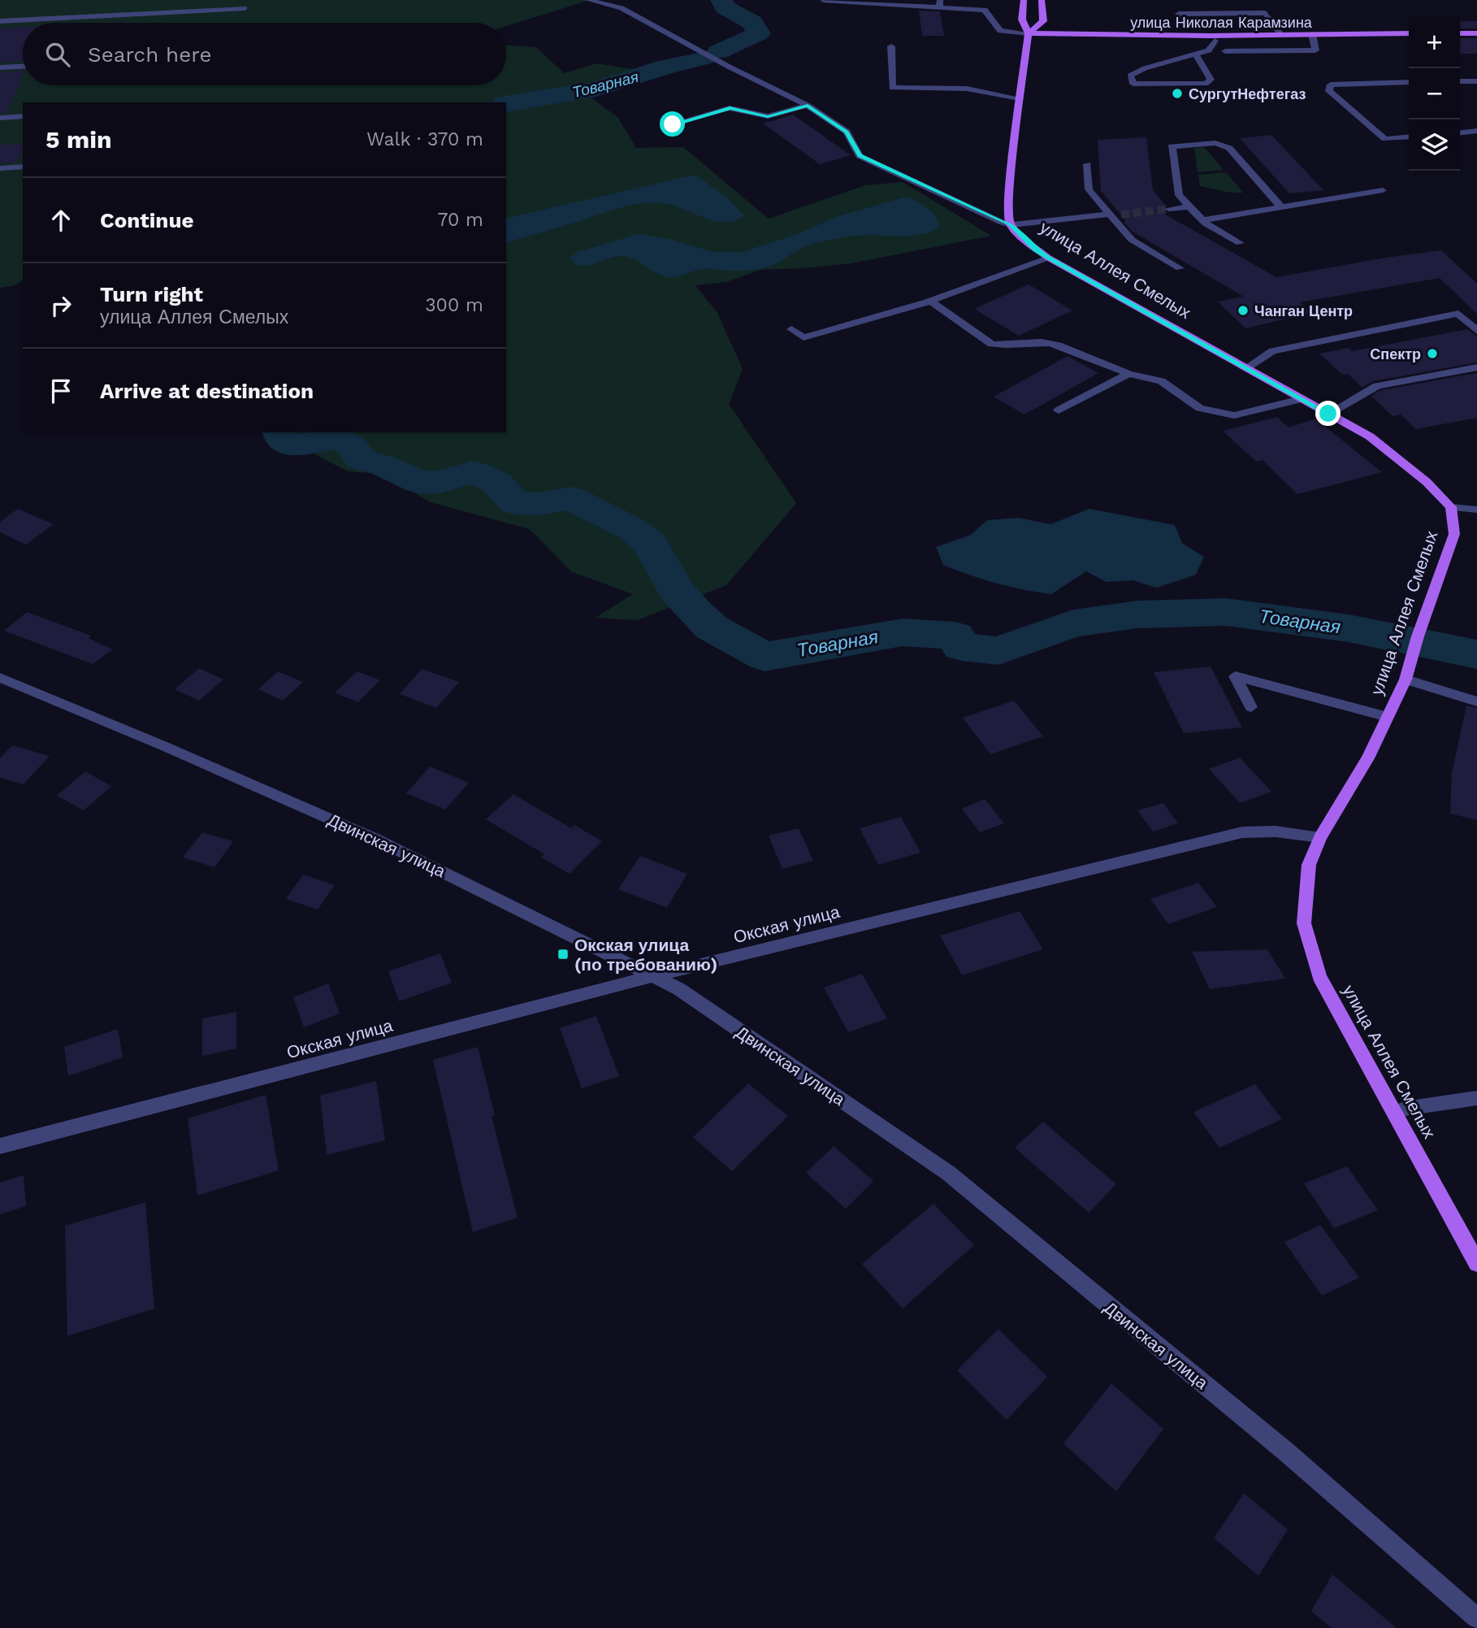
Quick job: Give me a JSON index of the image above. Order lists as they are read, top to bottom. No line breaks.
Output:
{"streets":{"main road":["улица Николая Карамзина","улица Аллея Смелых"],"street":["Двинская улица","Окская улица"]},"crossings":[["улица Аллея Смелых","Окская улица"],["Двинская улица","Окская улица"]],"water":["Товарная"],"places":{"other":["СургутНефтегаз","Чанган Центр","Спектр"],"transit":["Окская улица (по требованию)"]},"page":{"map_buttons":["+","−"],"search":"Search here","heading":["5 min","Walk · 370 m"],"list":[["Continue","70 m"],["Turn right","улица Аллея Смелых","300 m"],"Arrive at destination"]}}
